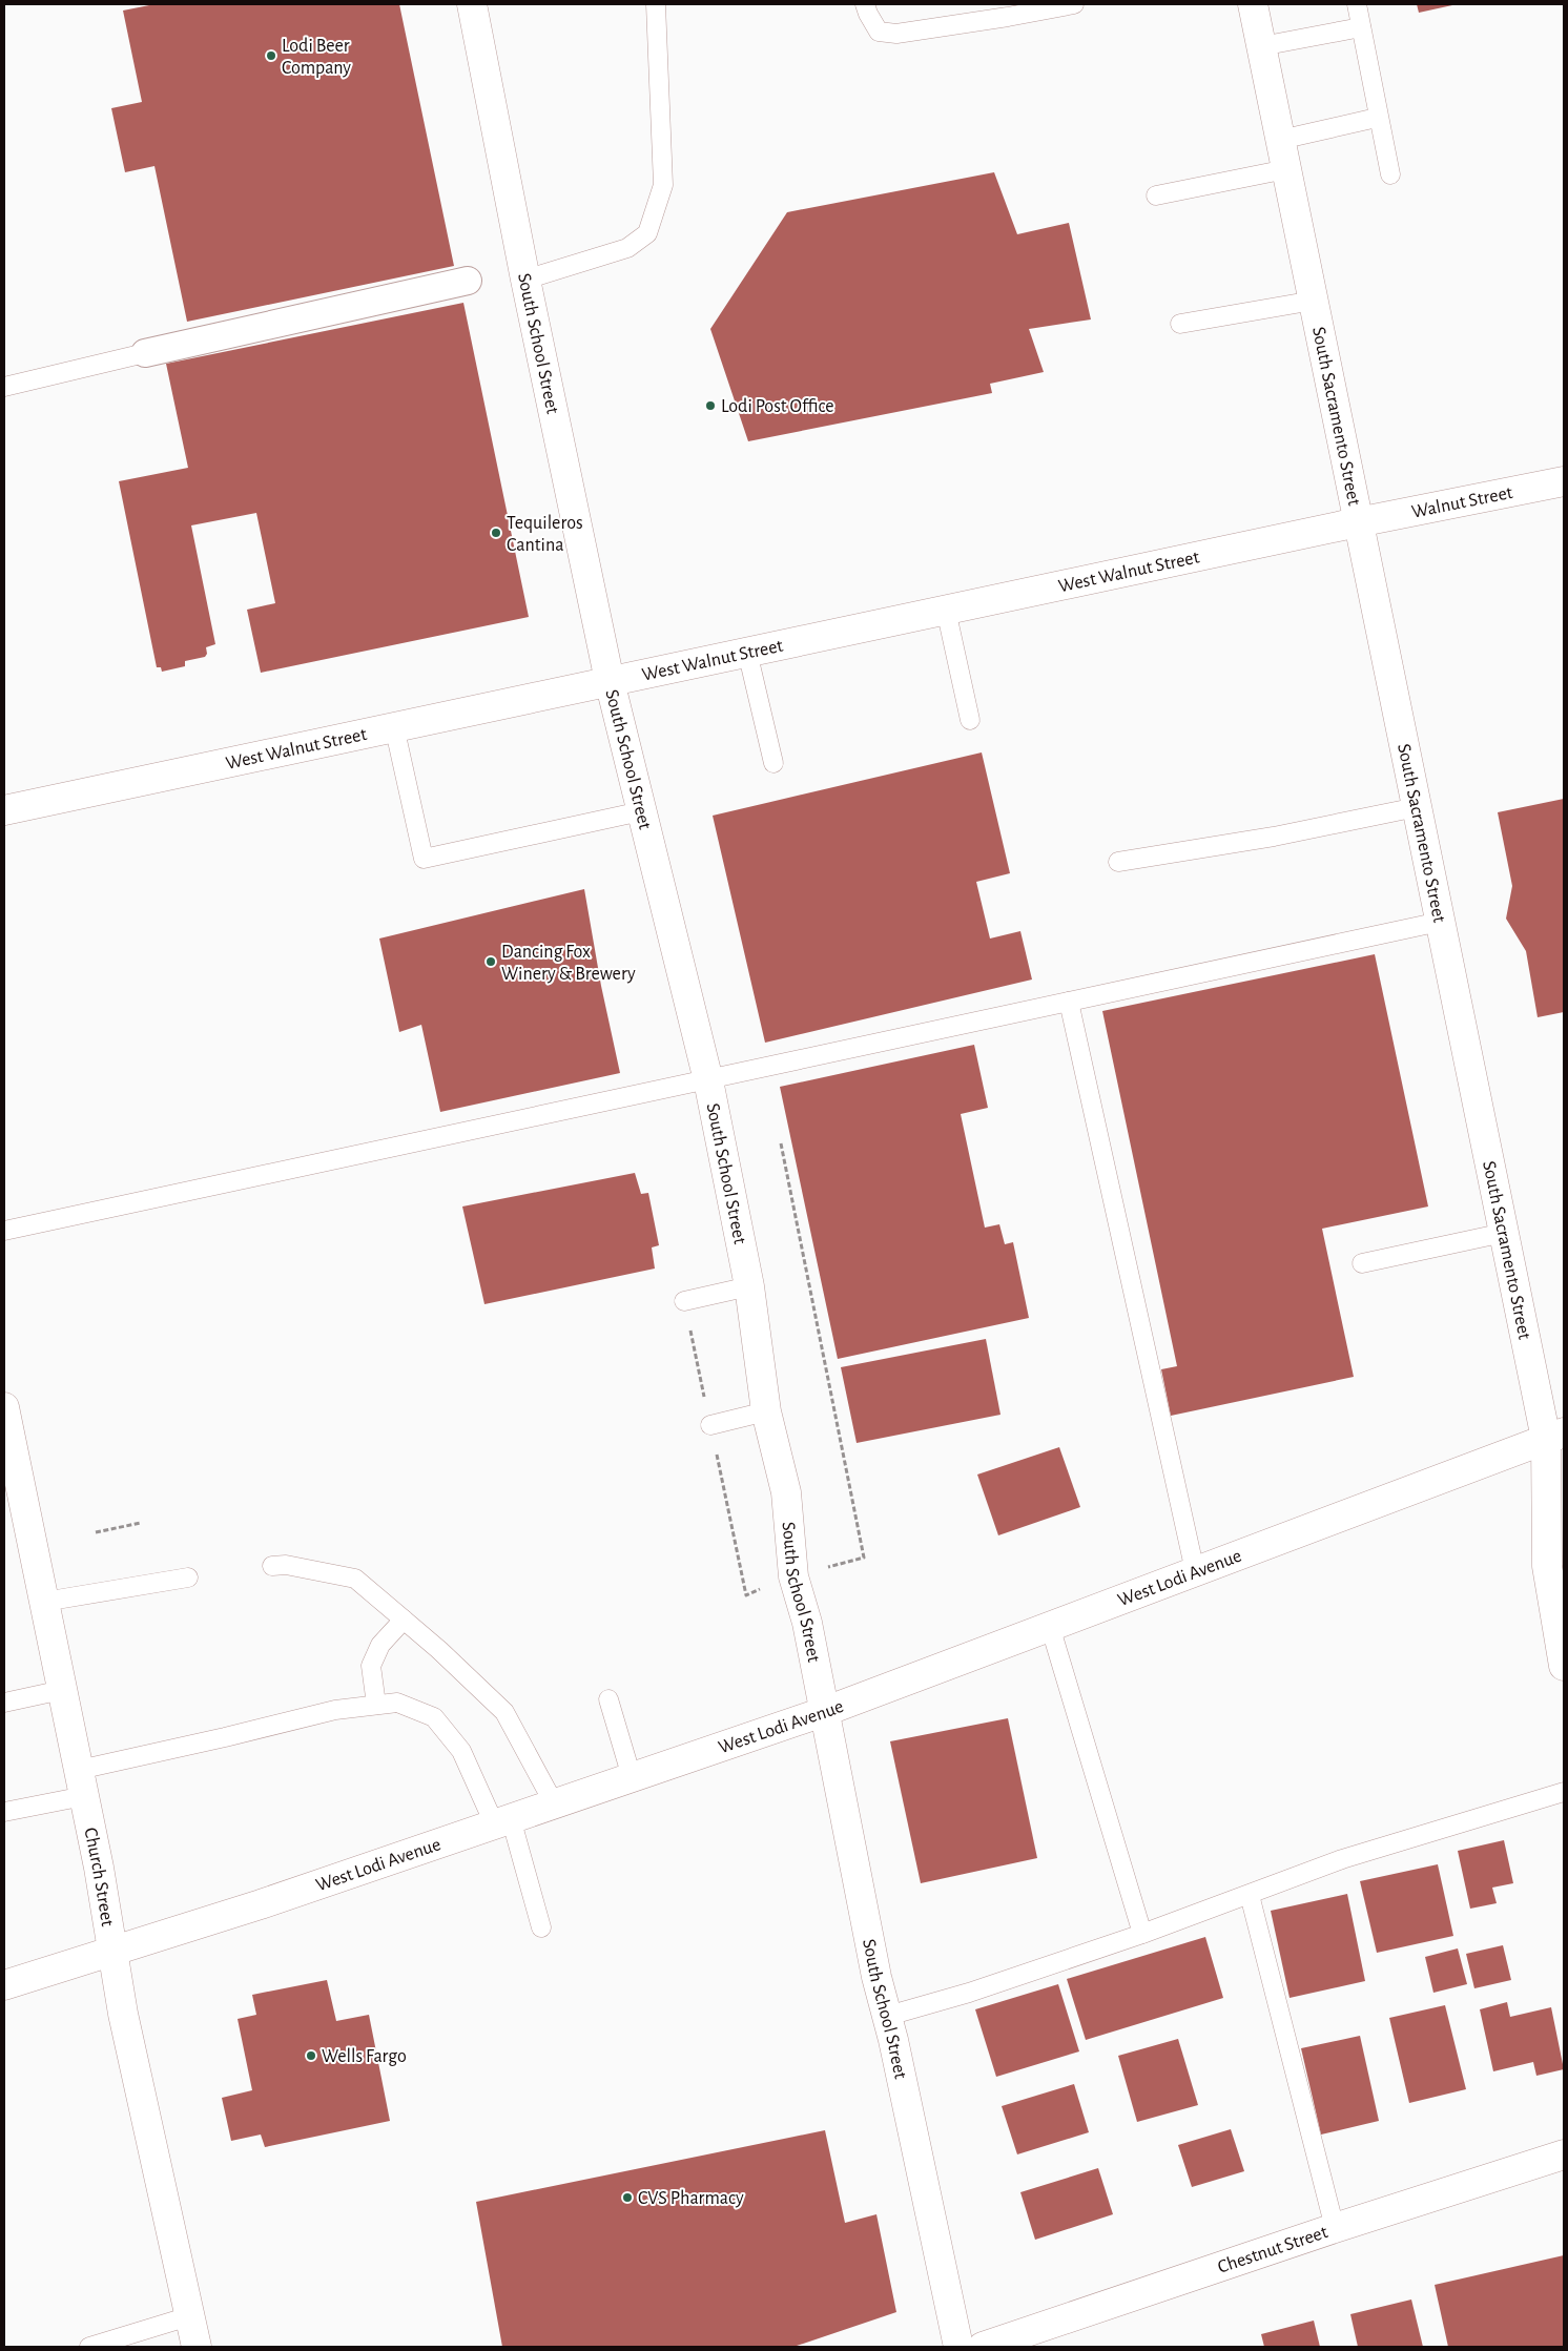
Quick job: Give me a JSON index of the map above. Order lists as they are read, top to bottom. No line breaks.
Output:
{"streets":{"street":["South School Street","South Sacramento Street","Walnut Street","West Walnut Street","West Lodi Avenue","Church Street","Chestnut Street"]},"crossings":[["South School Street","West Walnut Street"],["South School Street","West Lodi Avenue"],["South Sacramento Street","Walnut Street"],["South Sacramento Street","West Walnut Street"],["South Sacramento Street","West Lodi Avenue"],["Walnut Street","West Walnut Street"],["West Lodi Avenue","Church Street"]],"places":["Lodi Beer Company","Lodi Post Office","Tequileros Cantina","Dancing Fox Winery & Brewery","Wells Fargo","CVS Pharmacy"]}
